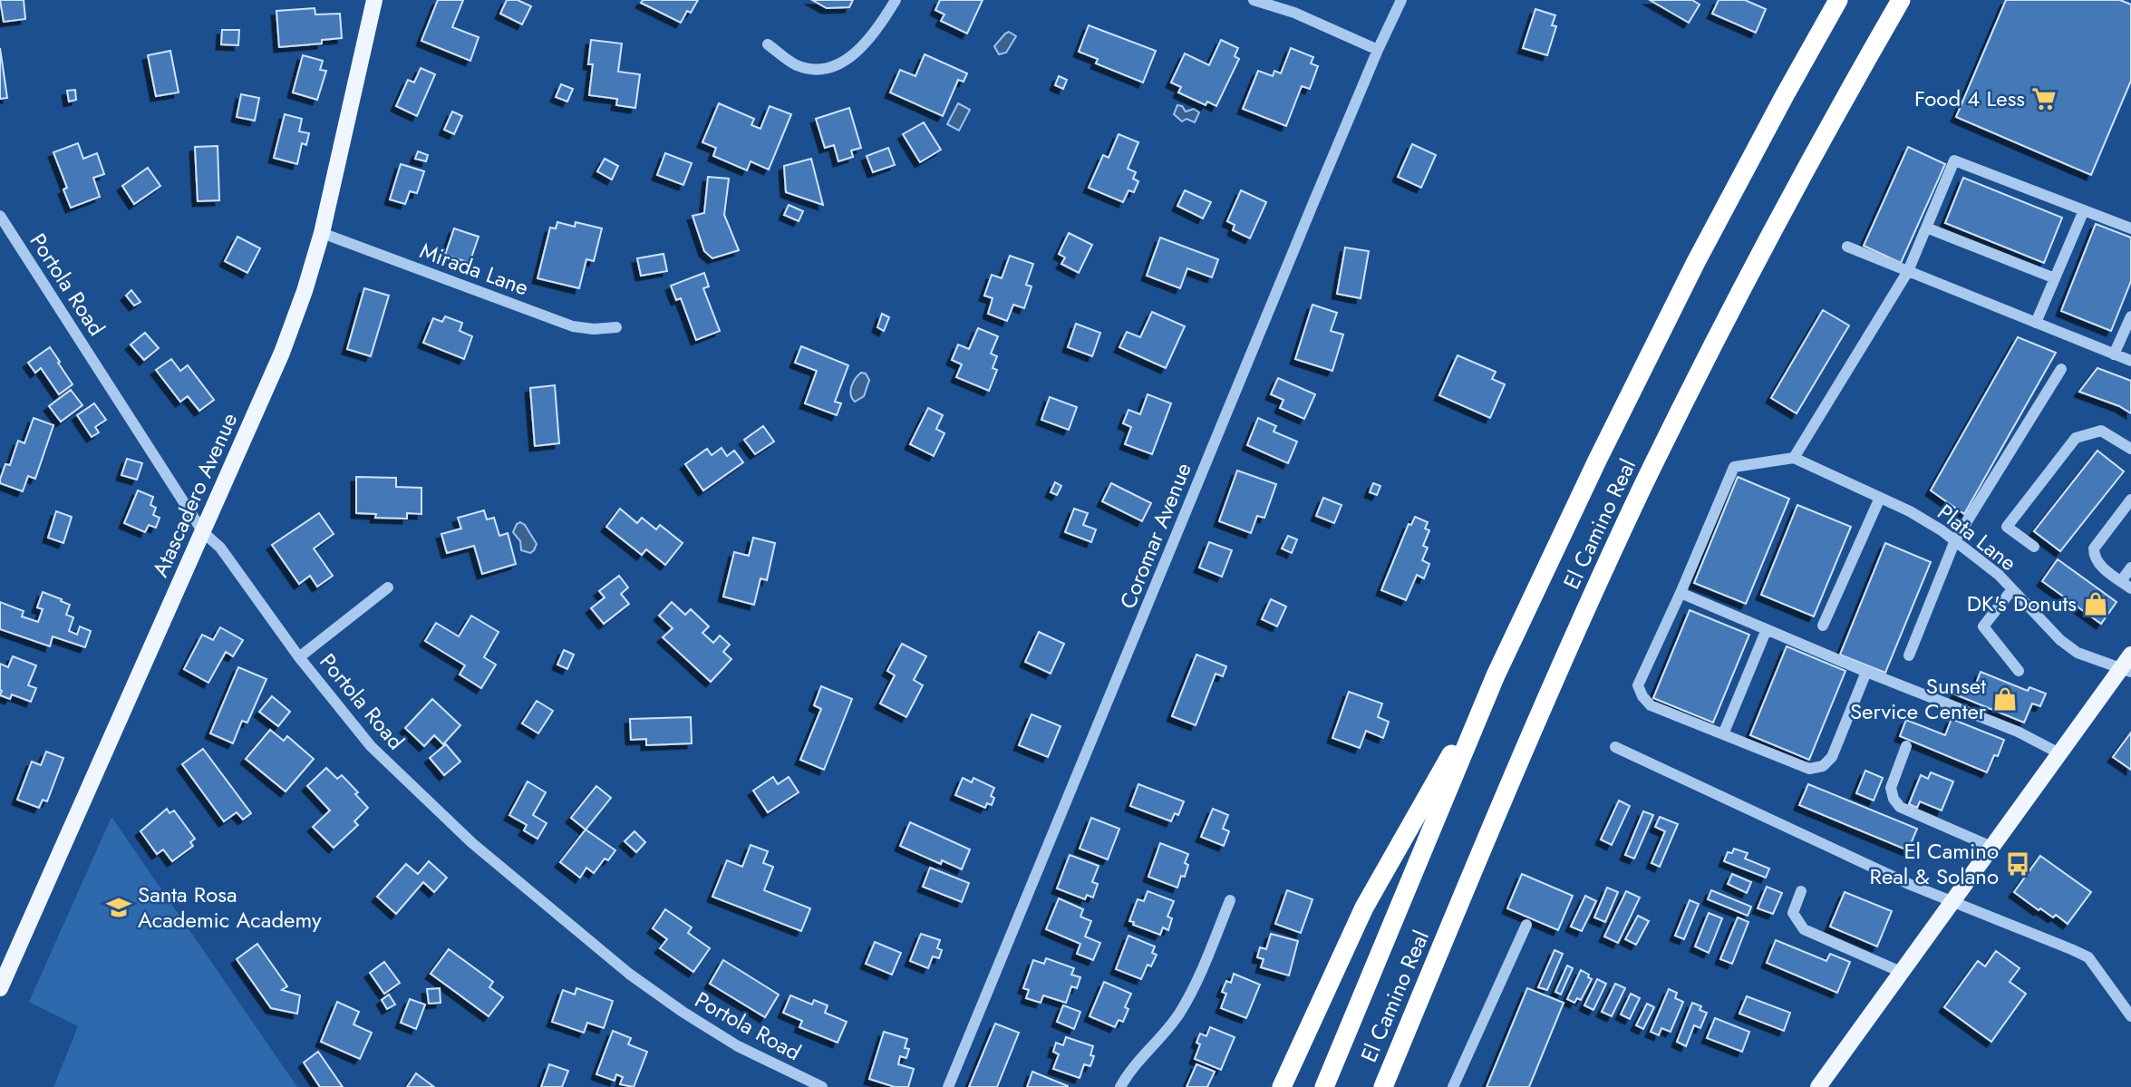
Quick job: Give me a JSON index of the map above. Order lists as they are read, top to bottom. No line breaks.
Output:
{"streets":{"highway":["El Camino Real"],"main road":["Atascadero Avenue"],"street":["Mirada Lane","Portola Road","Coromar Avenue","Plata Lane"]},"crossings":[["Mirada Lane","Atascadero Avenue"],["Portola Road","Atascadero Avenue"]],"places":{"supermarket":["Food 4 Less"],"shop":["DK's Donuts","Sunset Service Center"],"bus stop":["El Camino Real & Solano"],"school or university":["Santa Rosa Academic Academy"]}}
